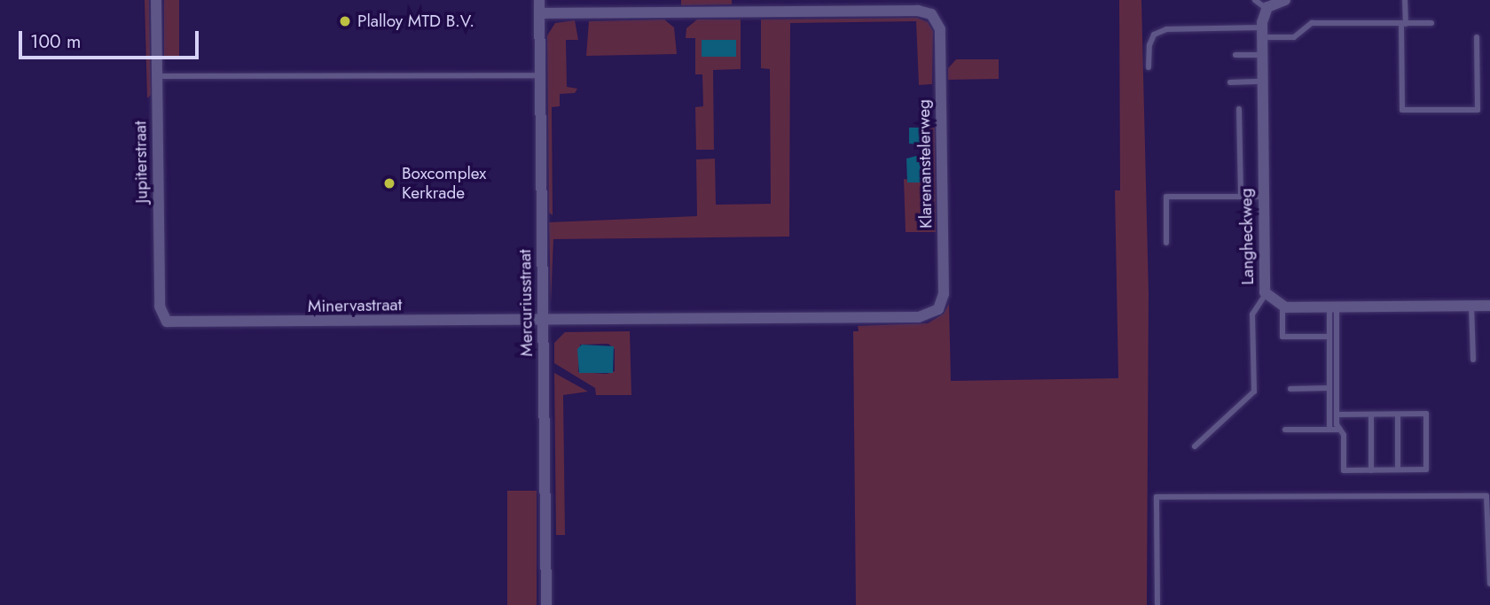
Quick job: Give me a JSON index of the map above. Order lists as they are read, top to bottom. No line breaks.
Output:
{"streets":{"street":["Jupiterstraat","Klarenanstelerweg","Langheckweg","Mercuriusstraat","Minervastraat"]},"crossings":[["Jupiterstraat","Minervastraat"],["Klarenanstelerweg","Mercuriusstraat"],["Klarenanstelerweg","Minervastraat"],["Mercuriusstraat","Minervastraat"]],"places":["Plalloy MTD B.V.","Boxcomplex Kerkrade"],"scale_bar":"100 m"}
